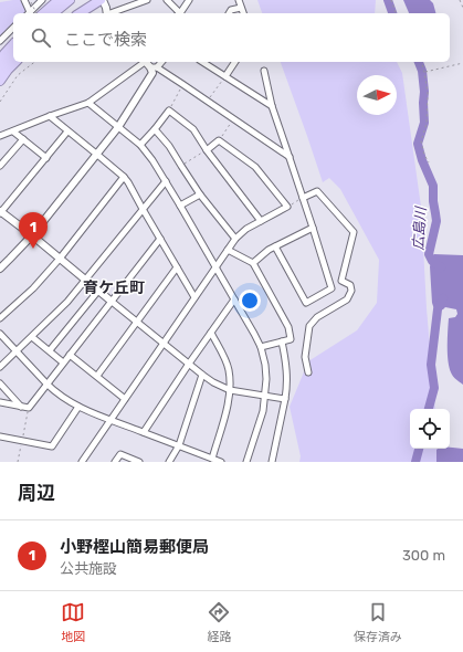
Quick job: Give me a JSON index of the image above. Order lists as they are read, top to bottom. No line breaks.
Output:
{"districts":["育ケ丘町"],"water":["広島川"],"north":"right","page":{"search":"ここで検索","pins":"1","heading":"周辺","list":[{"mark":"1","name":"小野樫山簡易郵便局","note":"公共施設","value":"300 m"}],"nav":["地図","経路","保存済み"]}}
